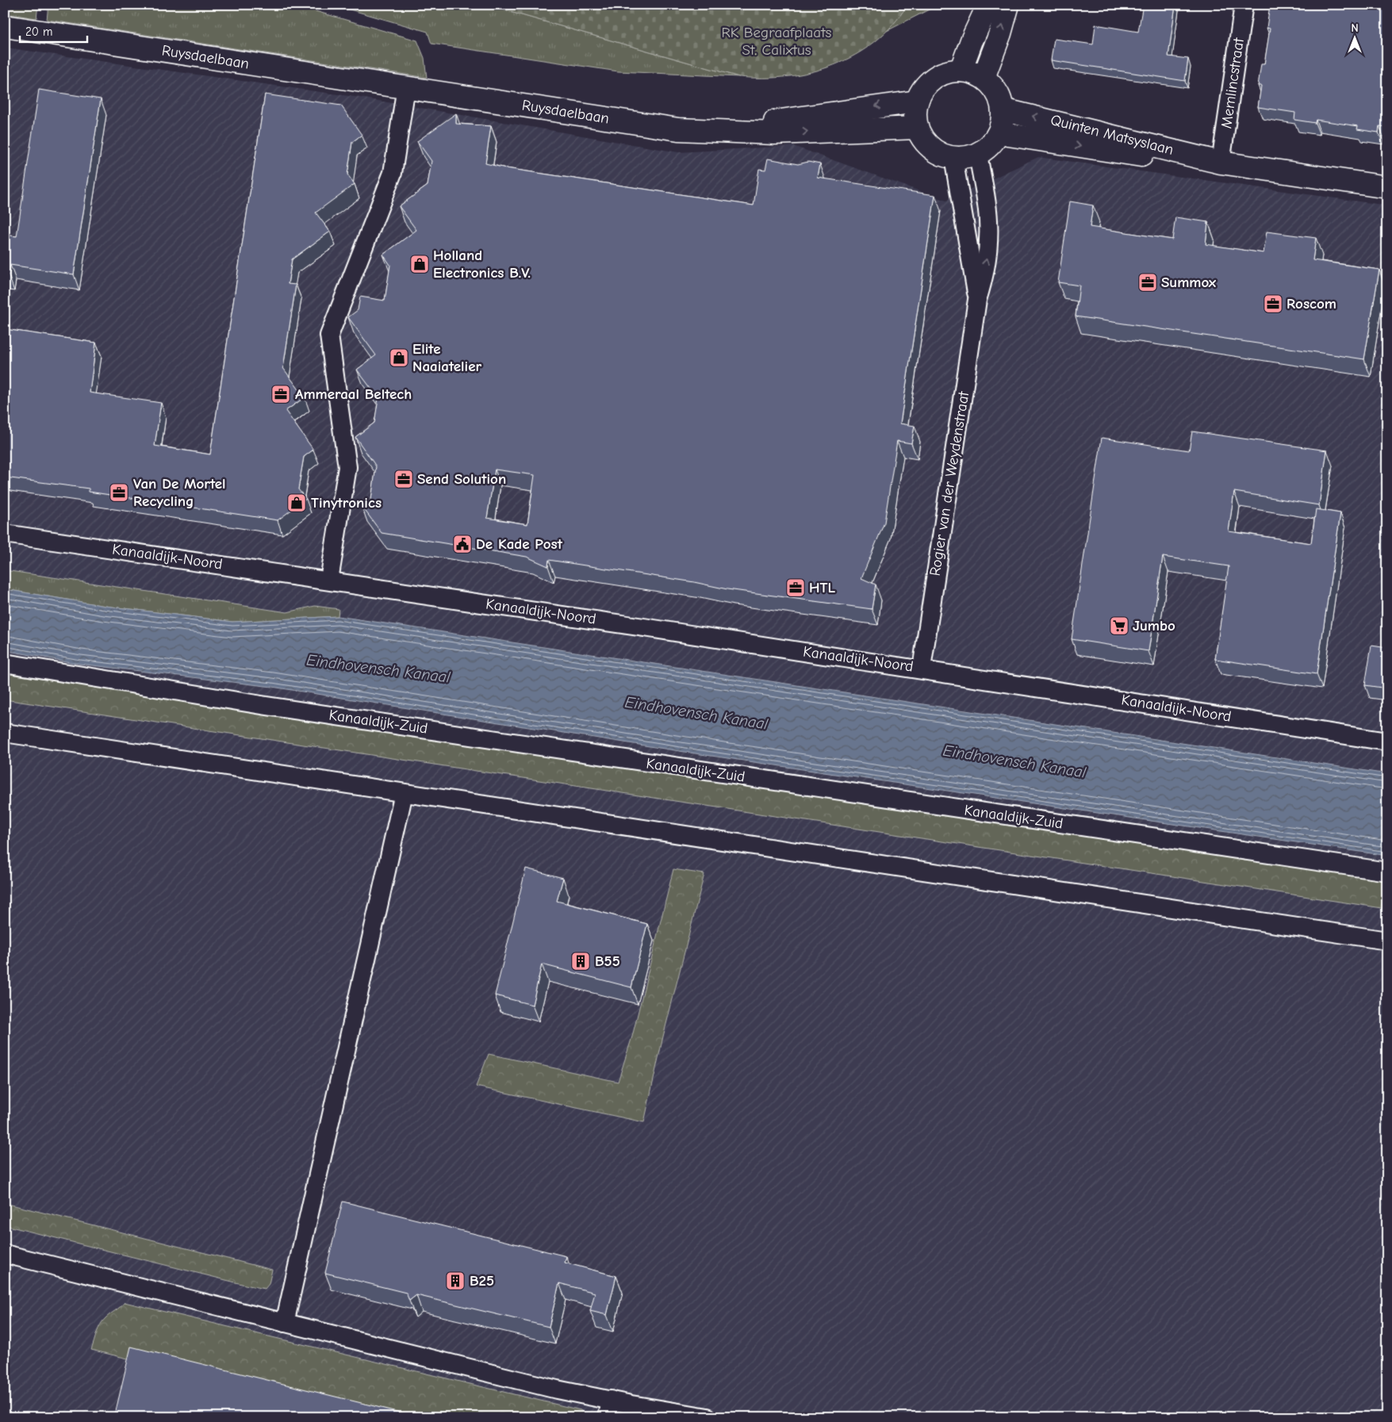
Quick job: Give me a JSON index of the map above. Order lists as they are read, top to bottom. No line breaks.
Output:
{"streets":{"street":["Ruysdaelbaan","Memlincstraat","Quinten Matsyslaan","Rogier van der Weydenstraat","Kanaaldijk-Noord","Kanaaldijk-Zuid"]},"crossings":[["Ruysdaelbaan","Quinten Matsyslaan"],["Ruysdaelbaan","Rogier van der Weydenstraat"],["Memlincstraat","Quinten Matsyslaan"],["Quinten Matsyslaan","Rogier van der Weydenstraat"],["Rogier van der Weydenstraat","Kanaaldijk-Noord"]],"water":["Eindhovensch Kanaal"],"parks":["RK Begraafplaats St. Calixtus"],"places":{"shop":["Holland Electronics B.V.","Elite Naaiatelier","Tinytronics"],"office":["Summox","Roscom","Ammeraal Beltech","Send Solution","Van De Mortel Recycling","HTL"],"public building":["De Kade Post"],"supermarket":["Jumbo"],"building":["B55","B25"]},"scale_bar":"20 m","north":"top"}
